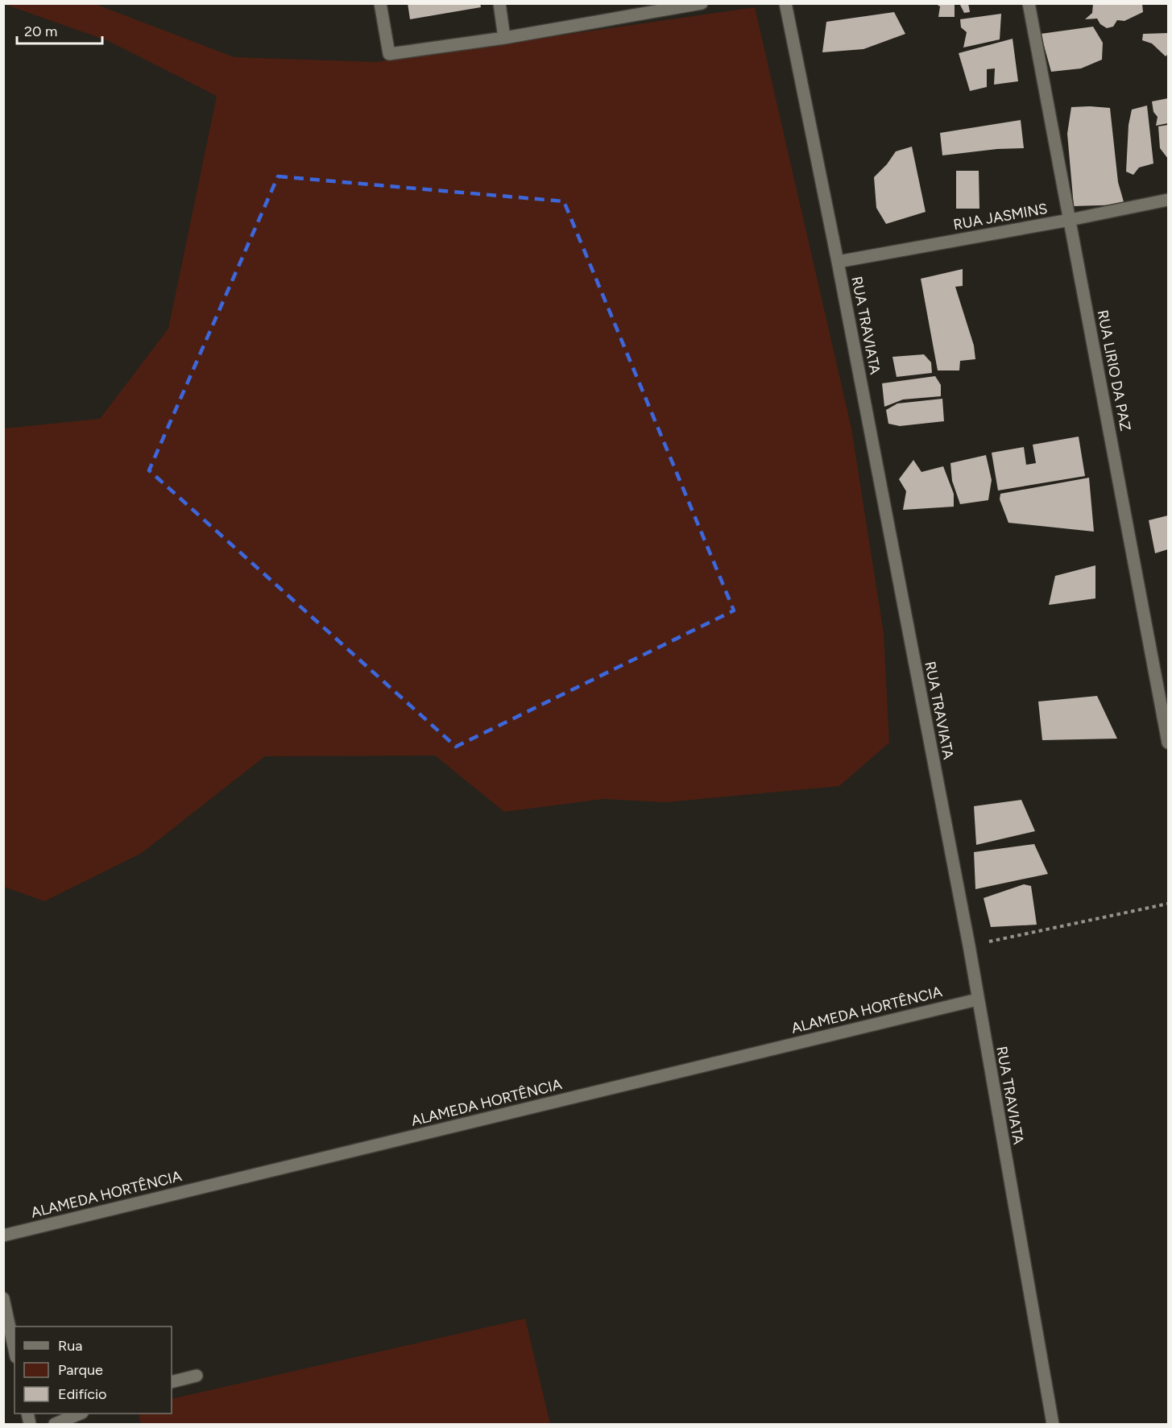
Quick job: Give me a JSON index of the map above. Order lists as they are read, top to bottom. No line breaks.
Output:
{"streets":{"street":["RUA JASMINS","RUA TRAVIATA","RUA LIRIO DA PAZ","ALAMEDA HORTÊNCIA"]},"crossings":[["RUA JASMINS","RUA TRAVIATA"],["RUA JASMINS","RUA LIRIO DA PAZ"],["RUA TRAVIATA","ALAMEDA HORTÊNCIA"]],"legend":["Rua","Parque","Edifício"],"scale_bar":"20 m"}
